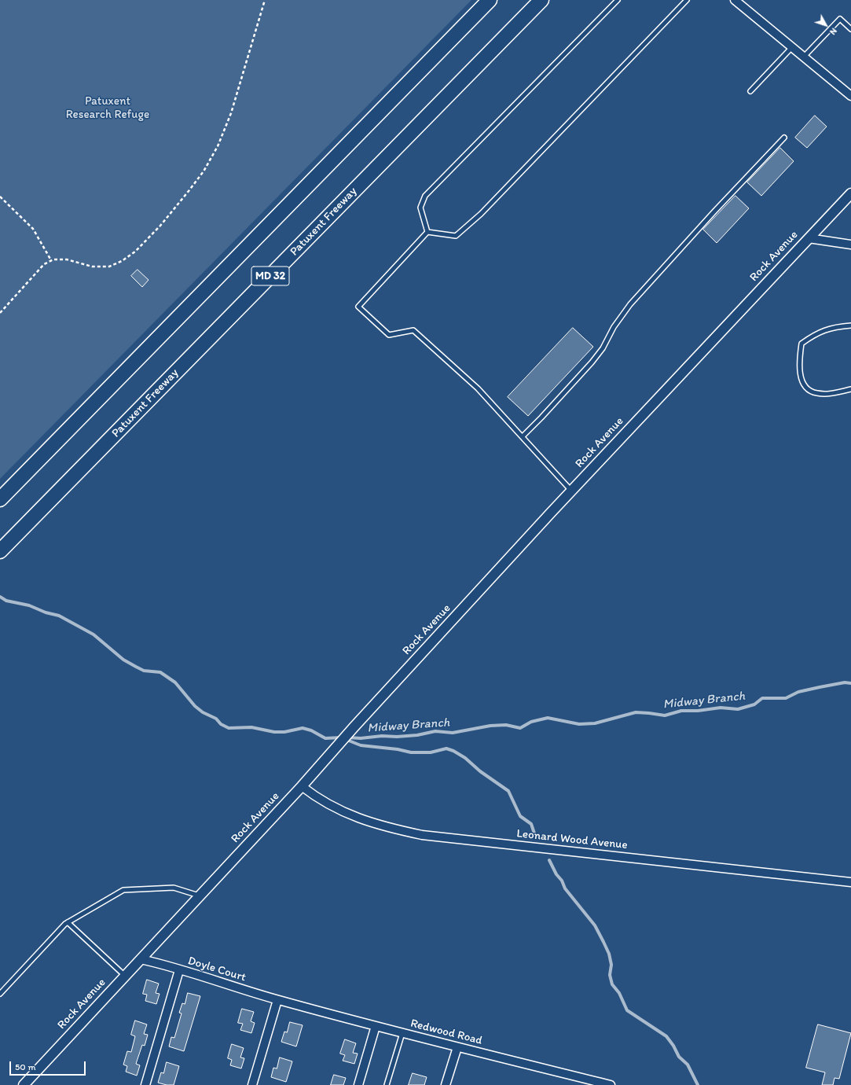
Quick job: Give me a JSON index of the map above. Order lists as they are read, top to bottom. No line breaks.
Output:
{"streets":{"highway":["Patuxent Freeway","MD 32"],"street":["Rock Avenue","Leonard Wood Avenue","Doyle Court","Redwood Road"]},"crossings":[["Rock Avenue","Leonard Wood Avenue"],["Doyle Court","Redwood Road"]],"water":["Midway Branch"],"parks":["Patuxent Research Refuge"],"scale_bar":"50 m","north":"bottom right"}
